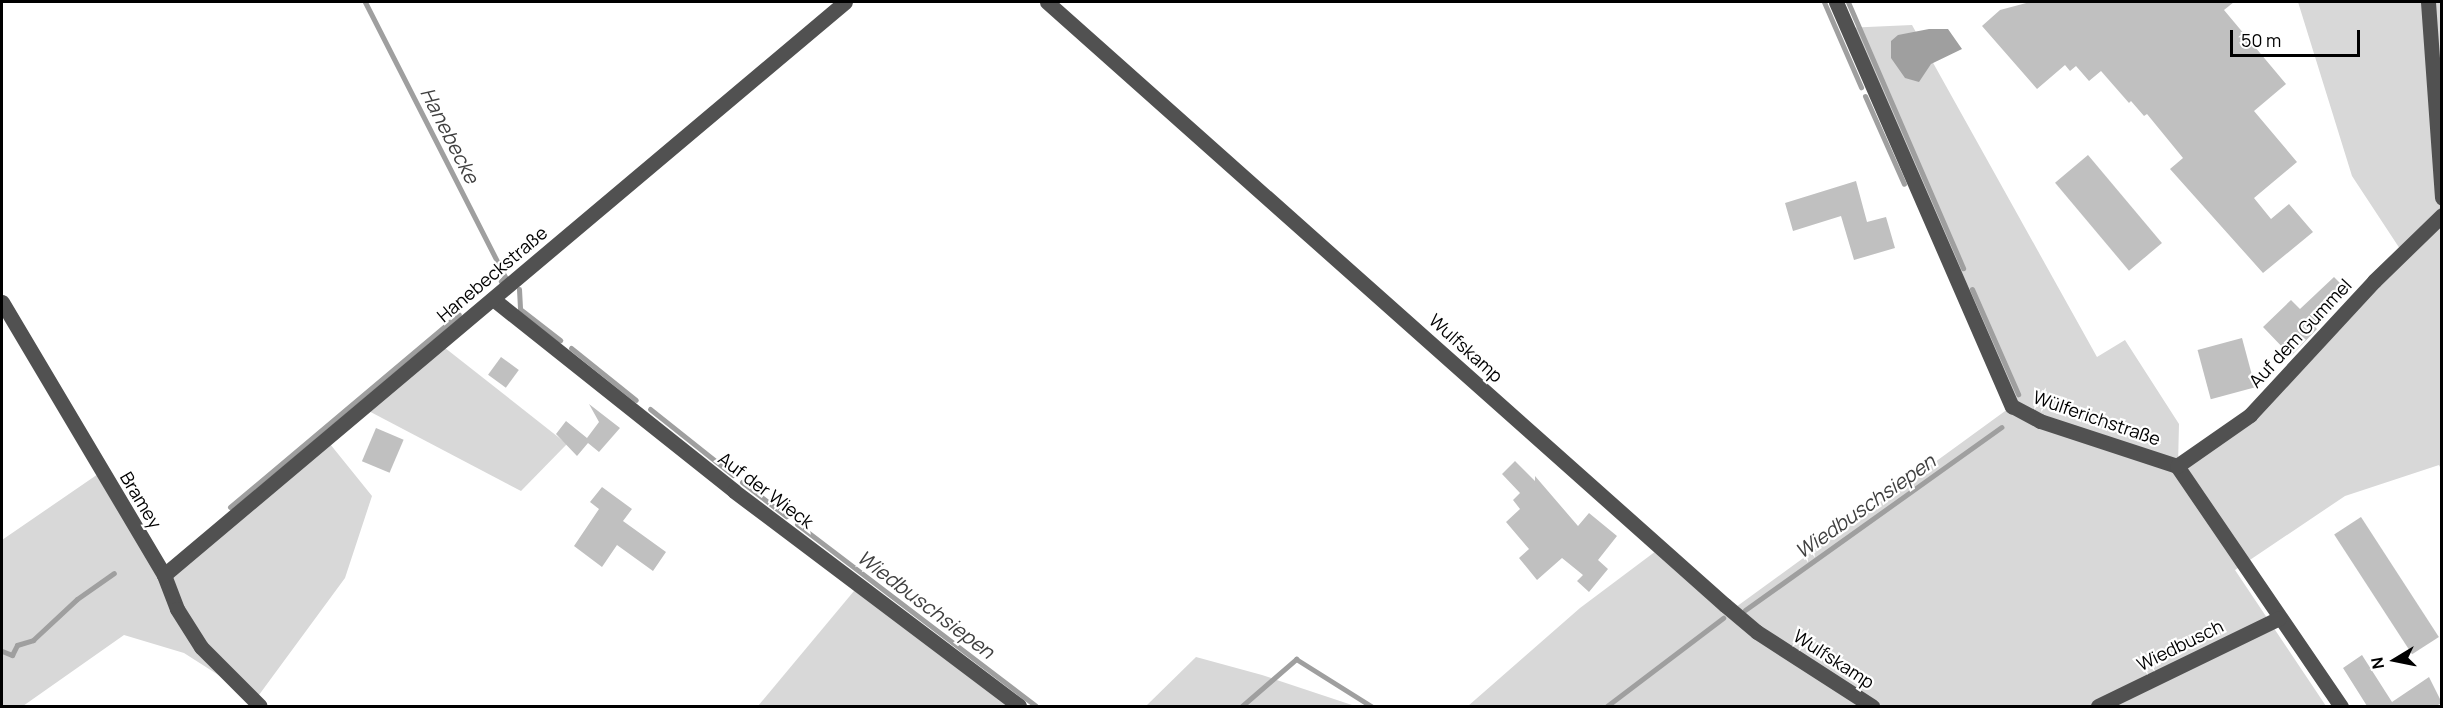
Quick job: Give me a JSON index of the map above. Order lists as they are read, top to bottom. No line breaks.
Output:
{"streets":{"street":["Hanebeckstraße","Auf dem Gummel","Wulfskamp","Wülferichstraße","Auf der Wieck","Bramey","Wiedbusch"]},"crossings":[["Hanebeckstraße","Auf der Wieck"],["Hanebeckstraße","Bramey"],["Auf dem Gummel","Wülferichstraße"],["Wülferichstraße","Wiedbusch"]],"water":["Hanebecke","Wiedbuschsiepen"],"scale_bar":"50 m","north":"left"}
